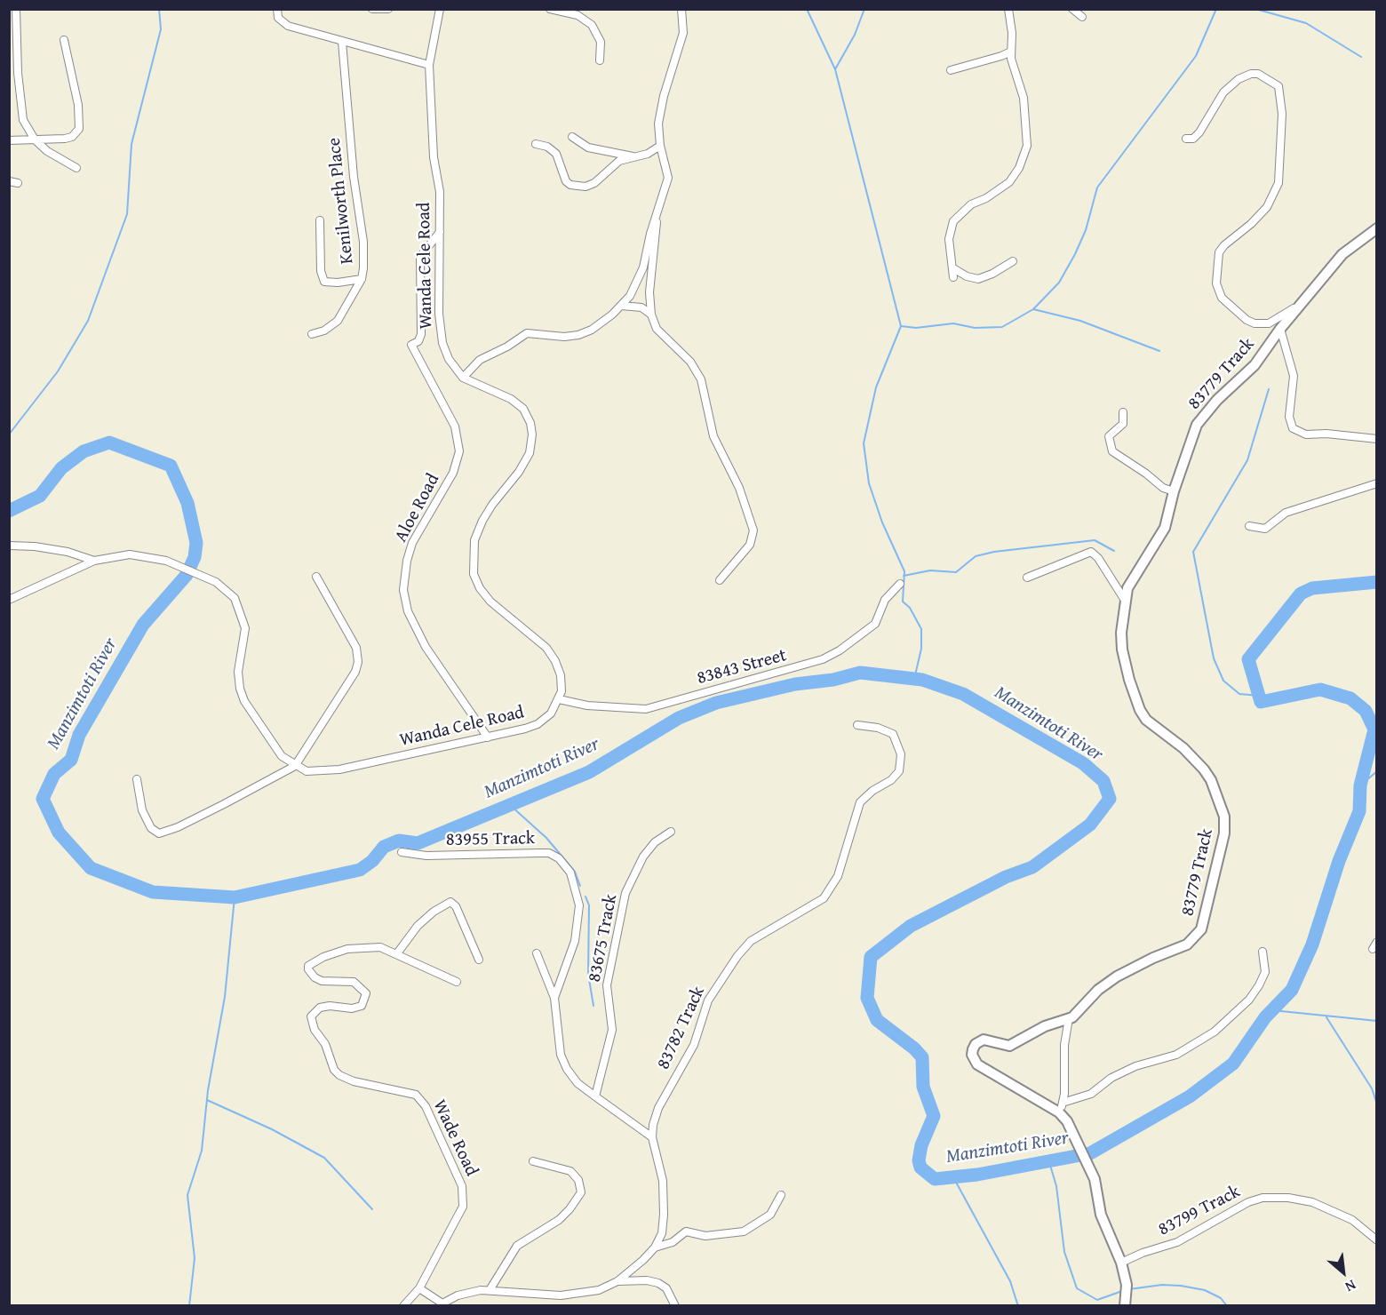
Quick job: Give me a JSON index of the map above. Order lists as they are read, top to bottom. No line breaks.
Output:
{"streets":{"street":["Kenilworth Place","Wanda Cele Road","83779 Track","Aloe Road","83843 Street","83955 Track","83675 Track","83782 Track","Wade Road","83799 Track"]},"crossings":[["Wanda Cele Road","Aloe Road"],["Wanda Cele Road","83843 Street"],["83779 Track","83799 Track"]],"water":["Manzimtoti River"],"north":"bottom right"}
